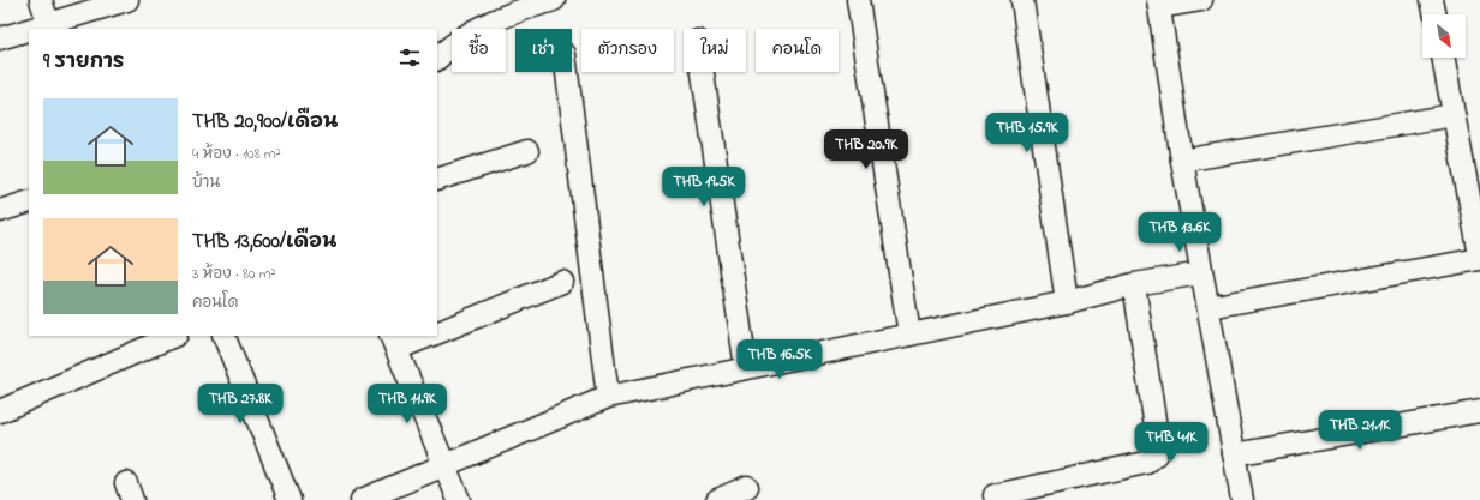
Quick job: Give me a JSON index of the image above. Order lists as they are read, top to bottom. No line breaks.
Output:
{"north":"bottom right","page":{"chip":["ซื้อ","เช่า","ตัวกรอง","ใหม่","คอนโด"],"heading":"9 รายการ","list":[{"name":"THB 20,900/เดือน","note":"4 ห้อง · 108 m² · บ้าน"},{"name":"THB 13,600/เดือน","note":"3 ห้อง · 80 m² · คอนโด"}],"price":["THB 15.9K","THB 20.9K","THB 19.5K","THB 13.6K","THB 16.5K","THB 27.8K","THB 11.9K","THB 21.1K","THB 41K"]}}
